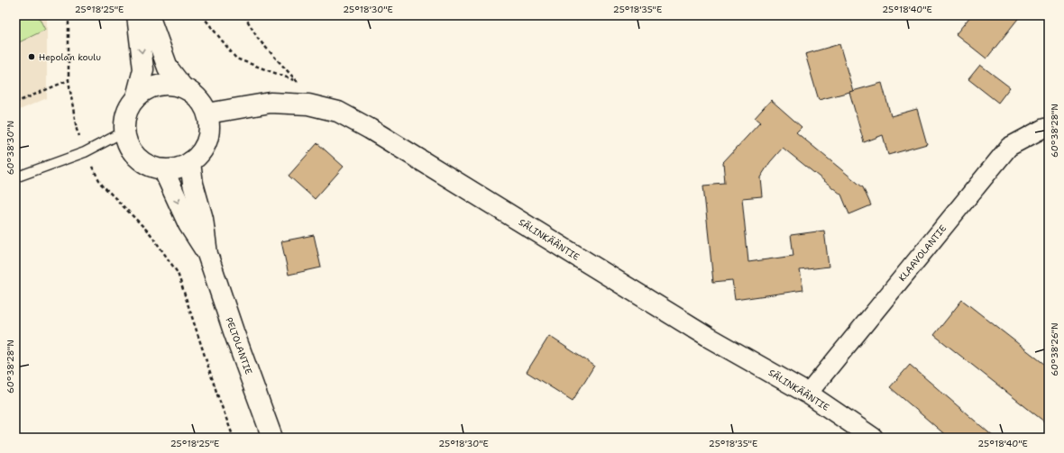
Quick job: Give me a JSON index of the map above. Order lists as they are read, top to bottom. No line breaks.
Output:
{"streets":{"main road":["SÄLINKÄÄNTIE","PELTOLANTIE"],"street":["KLAAVOLANTIE"]},"crossings":[["SÄLINKÄÄNTIE","KLAAVOLANTIE"],["SÄLINKÄÄNTIE","PELTOLANTIE"]],"places":["Hepolan koulu"],"coordinates":["25°18'25\"E","25°18'30\"E","25°18'35\"E","25°18'40\"E","60°38'28\"N","60°38'30\"N","60°38'26\"N"]}
